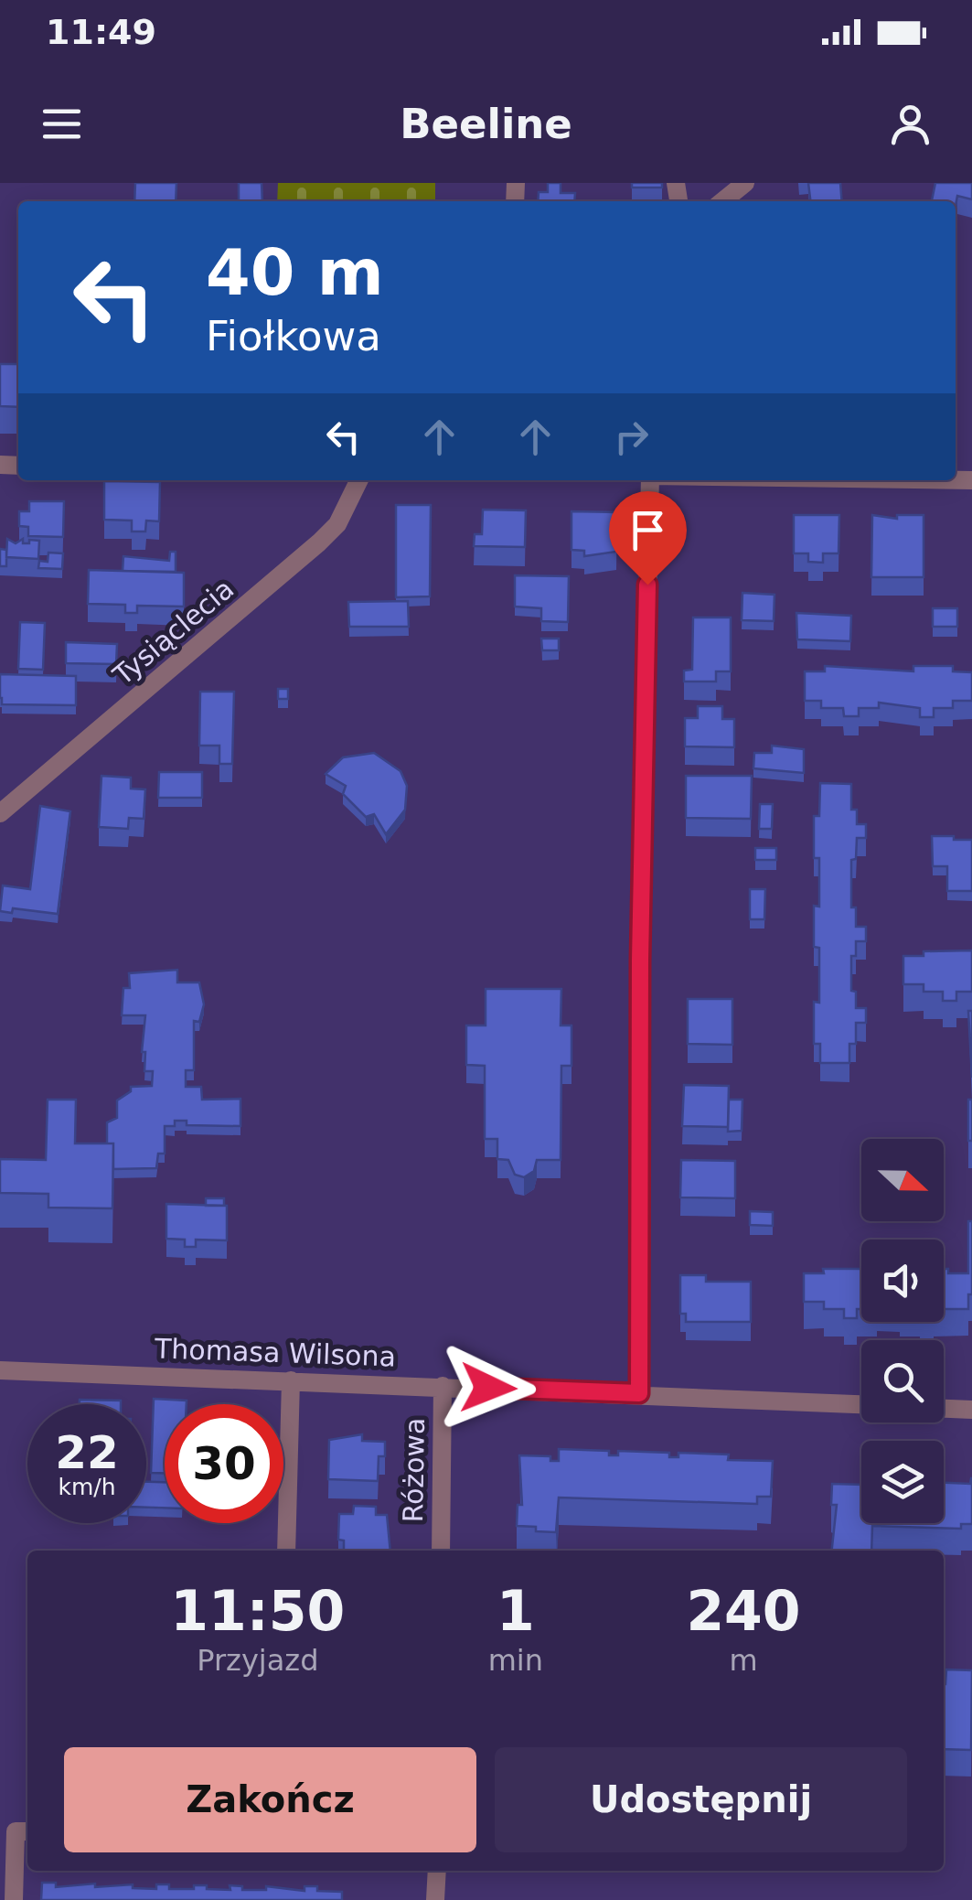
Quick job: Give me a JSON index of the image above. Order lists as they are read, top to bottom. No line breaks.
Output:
{"streets":{"street":["Tysiąclecia","Thomasa Wilsona","Różowa"]},"crossings":[["Thomasa Wilsona","Różowa"]],"north":"right","page":{"status":"11:49","header":"Beeline","turn":["40 m","Fiołkowa"],"speed":"22 km/h","limit":"30","eta":["11:50","Przyjazd","1","min","240","m"],"buttons":["Zakończ","Udostępnij"]}}
